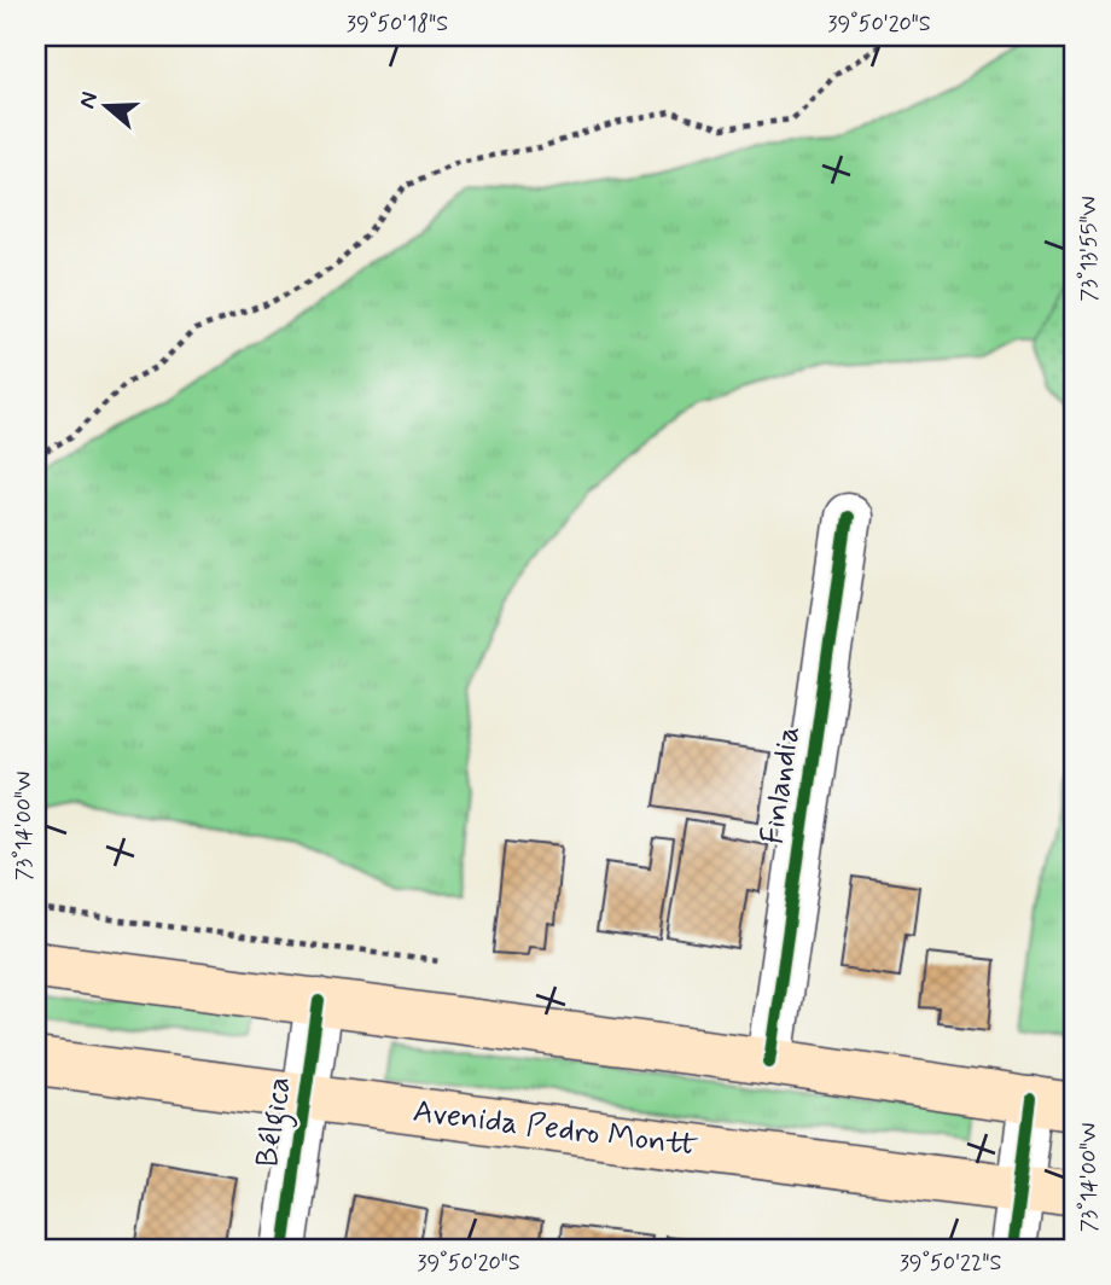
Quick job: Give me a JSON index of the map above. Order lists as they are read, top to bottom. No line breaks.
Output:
{"streets":{"main road":["Avenida Pedro Montt"],"street":["Finlandia","Bélgica"]},"crossings":[["Bélgica","Avenida Pedro Montt"]],"north":"left","coordinates":["39°50'18\"S","39°50'20\"S","73°13'55\"W","73°14'00\"W","39°50'22\"S"]}
